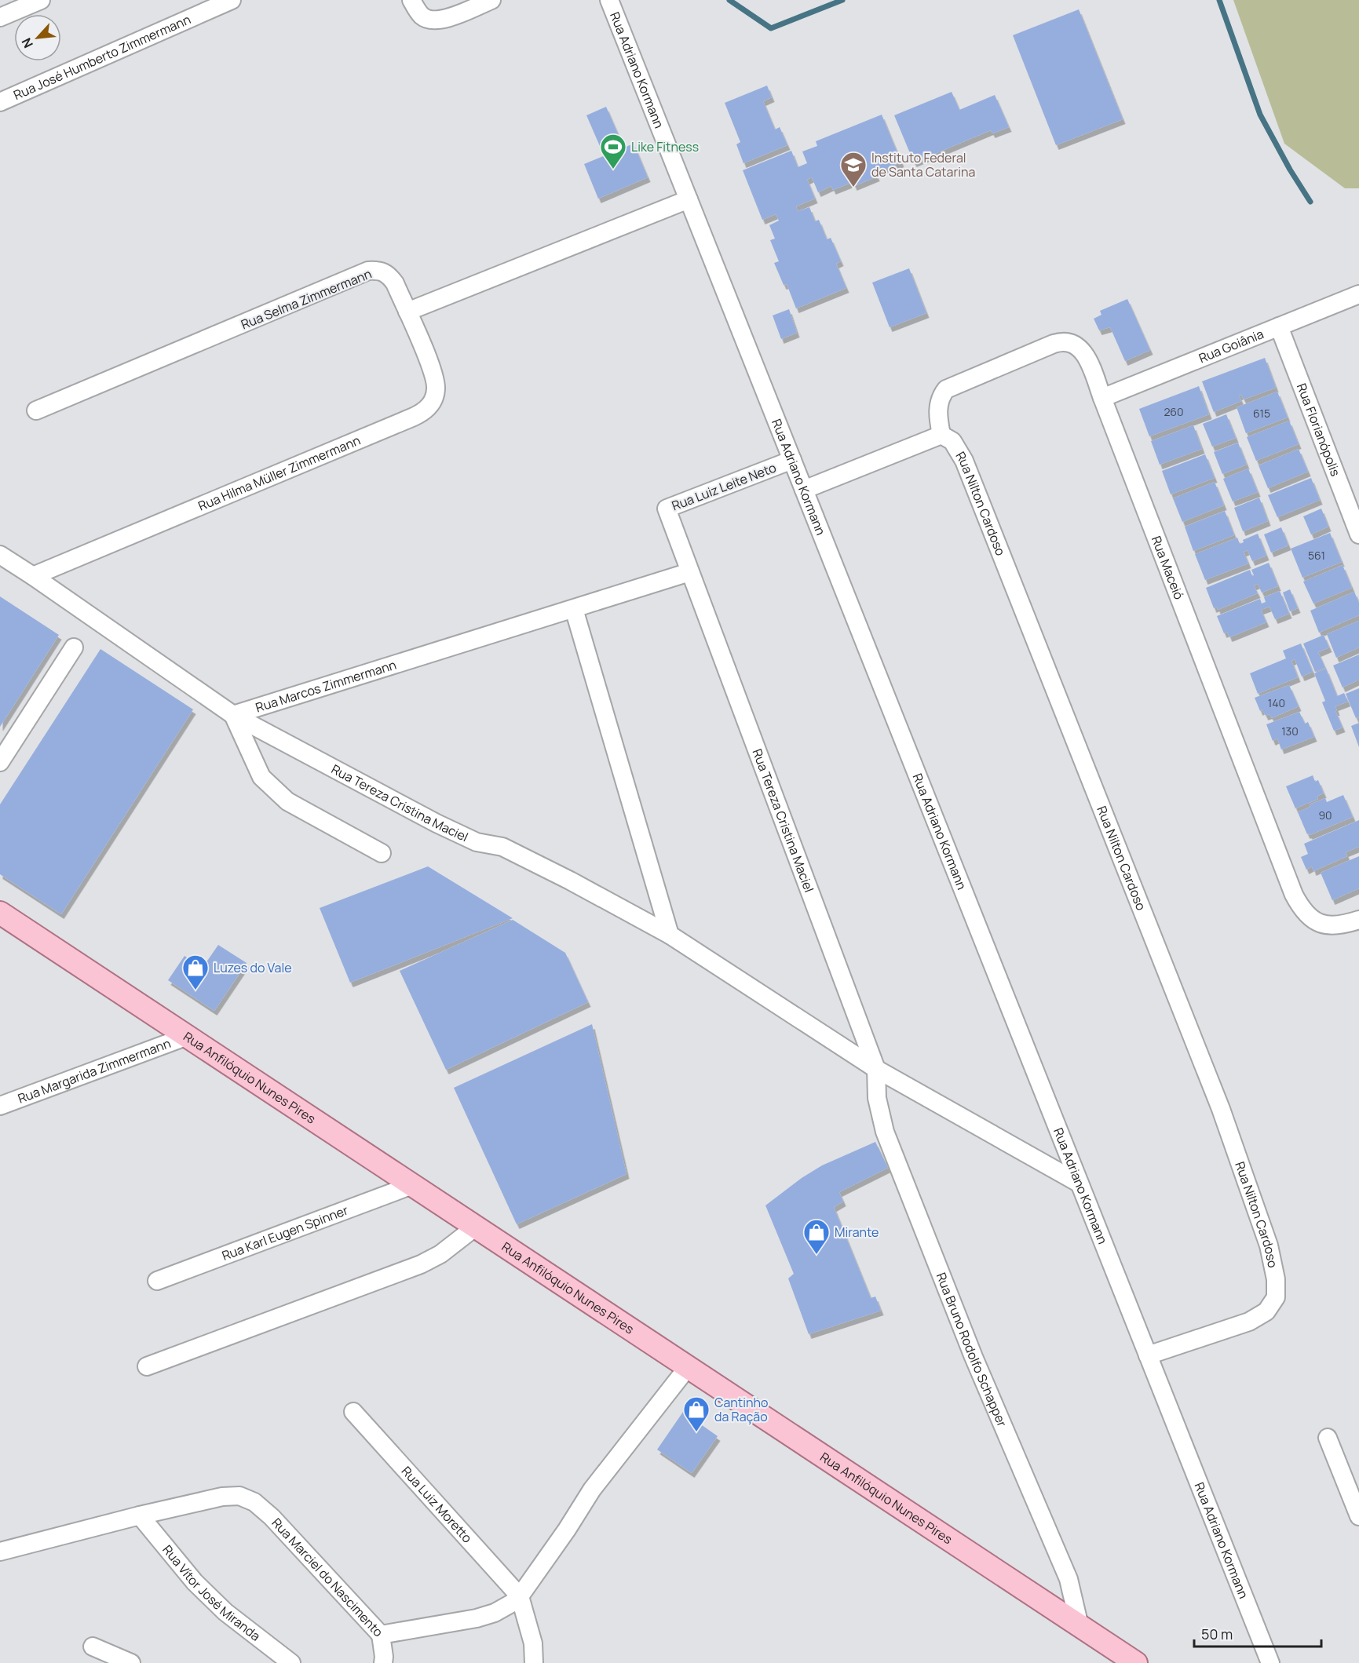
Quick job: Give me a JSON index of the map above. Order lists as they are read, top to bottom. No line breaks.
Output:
{"streets":{"main road":["Rua Anfilóquio Nunes Pires"],"street":["Rua José Humberto Zimmermann","Rua Adriano Kormann","Rua Selma Zimmermann","Rua Goiânia","Rua Florianópolis","Rua Hilma Müller Zimmermann","Rua Luiz Leite Neto","Rua Nilton Cardoso","Rua Maceió","Rua Marcos Zimmermann","Rua Tereza Cristina Maciel","Rua Margarida Zimmermann","Rua Karl Eugen Spinner","Rua Bruno Rodolfo Schapper","Rua Luiz Moretto","Rua Marciel do Nascimento","Rua Vítor José Miranda"]},"crossings":[["Rua Adriano Kormann","Rua Luiz Leite Neto"],["Rua Adriano Kormann","Rua Nilton Cardoso"],["Rua Adriano Kormann","Rua Tereza Cristina Maciel"],["Rua Selma Zimmermann","Rua Hilma Müller Zimmermann"],["Rua Goiânia","Rua Florianópolis"],["Rua Goiânia","Rua Maceió"],["Rua Luiz Leite Neto","Rua Marcos Zimmermann"],["Rua Luiz Leite Neto","Rua Tereza Cristina Maciel"],["Rua Nilton Cardoso","Rua Maceió"],["Rua Marcos Zimmermann","Rua Tereza Cristina Maciel"],["Rua Tereza Cristina Maciel","Rua Bruno Rodolfo Schapper"],["Rua Margarida Zimmermann","Rua Anfilóquio Nunes Pires"],["Rua Anfilóquio Nunes Pires","Rua Karl Eugen Spinner"],["Rua Anfilóquio Nunes Pires","Rua Bruno Rodolfo Schapper"],["Rua Anfilóquio Nunes Pires","Rua Marciel do Nascimento"],["Rua Luiz Moretto","Rua Marciel do Nascimento"],["Rua Marciel do Nascimento","Rua Vítor José Miranda"]],"places":{"sports":["Like Fitness"],"school or university":["Instituto Federal de Santa Catarina"],"shop":["Luzes do Vale","Mirante","Cantinho da Ração"]},"house_numbers":["260","615","561","140","130","90"],"scale_bar":"50 m","north":"bottom left"}
